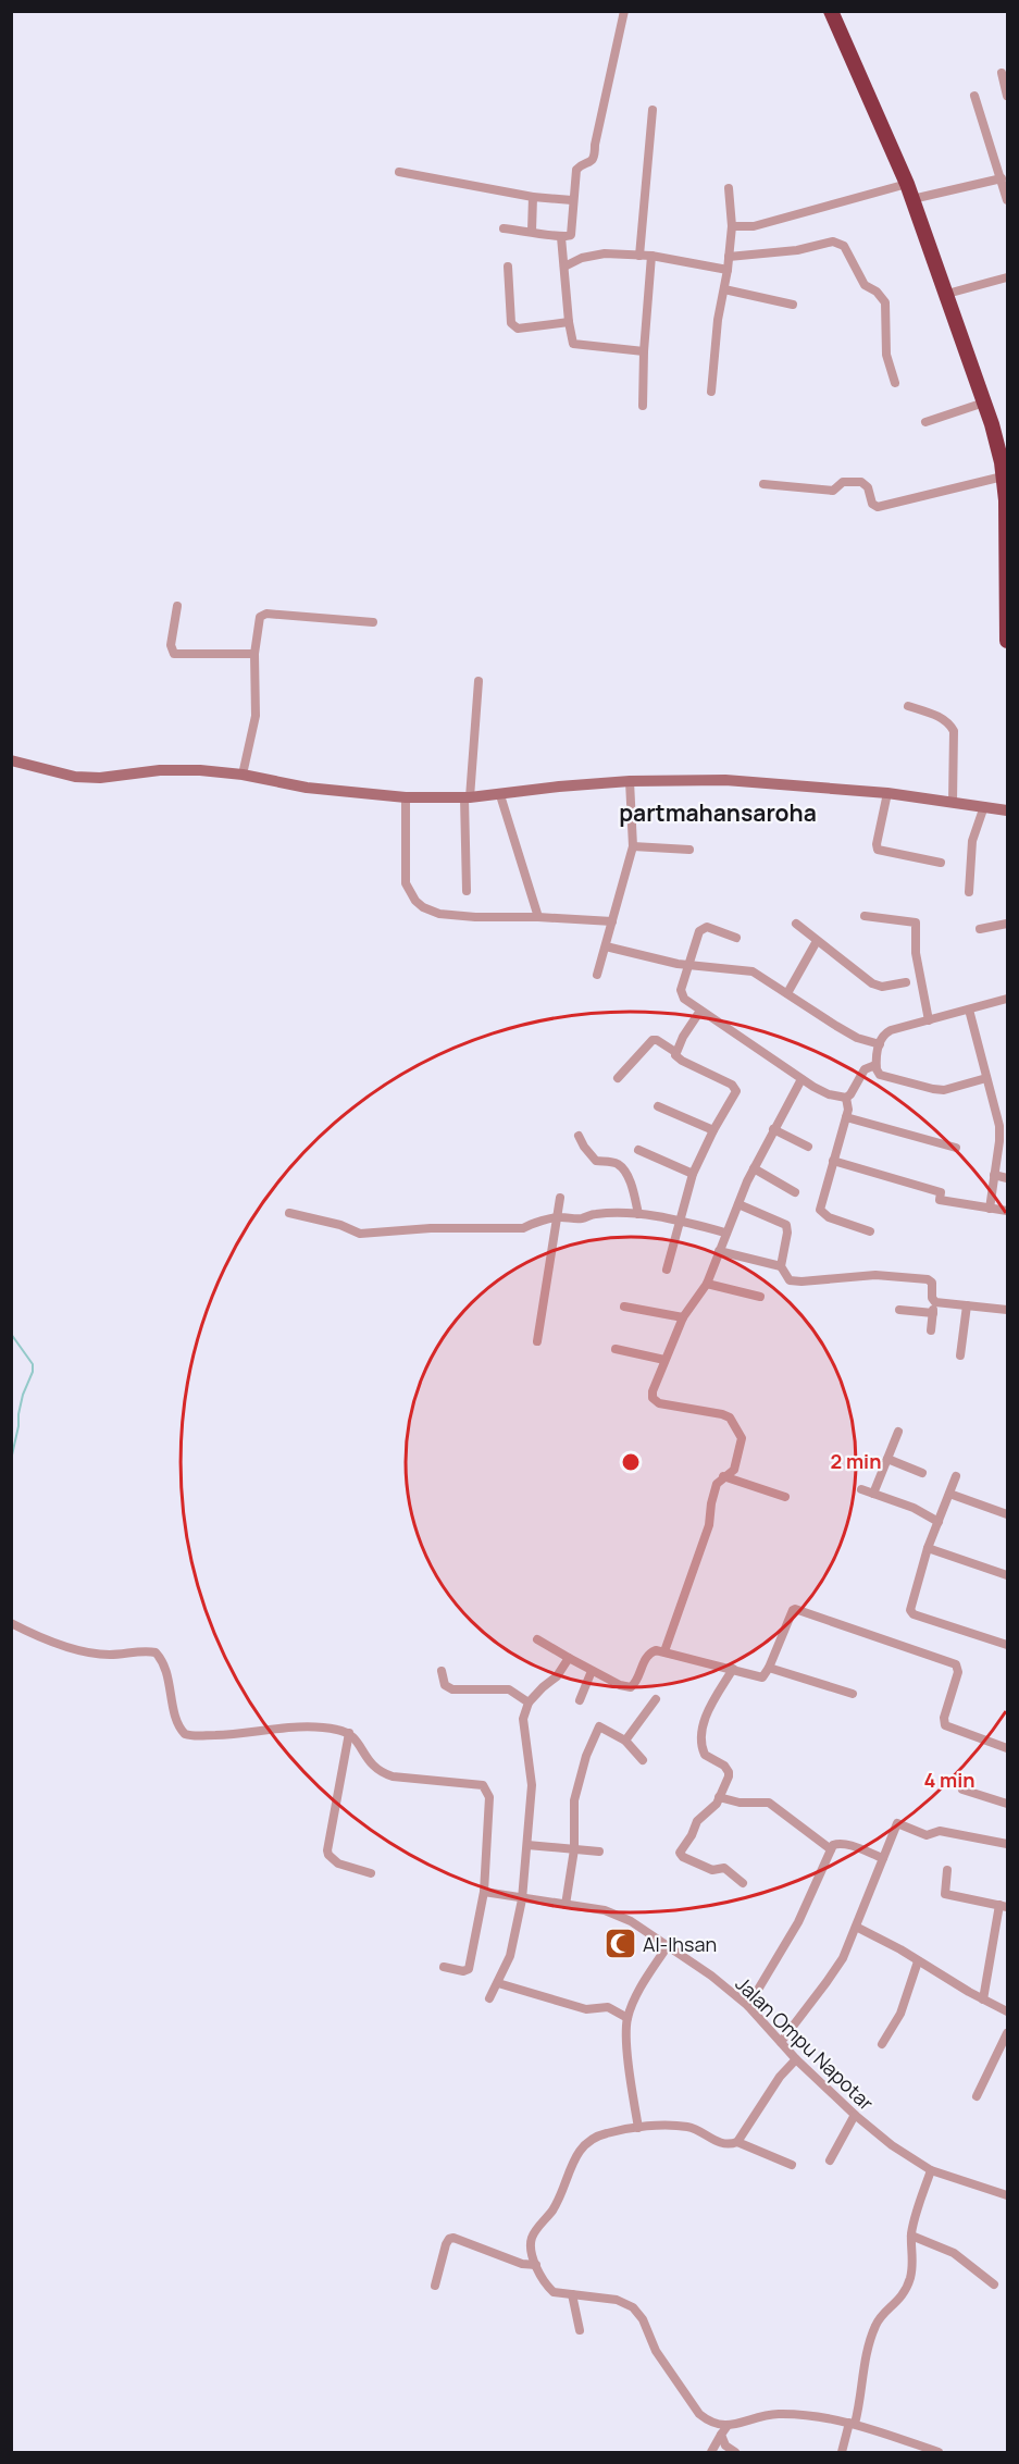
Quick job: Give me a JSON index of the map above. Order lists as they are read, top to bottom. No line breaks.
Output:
{"streets":{"street":["Jalan Ompu Napotar"]},"districts":["partmahansaroha"],"places":{"mosque":["Al-Ihsan"]},"rings":["2 min","4 min"]}
